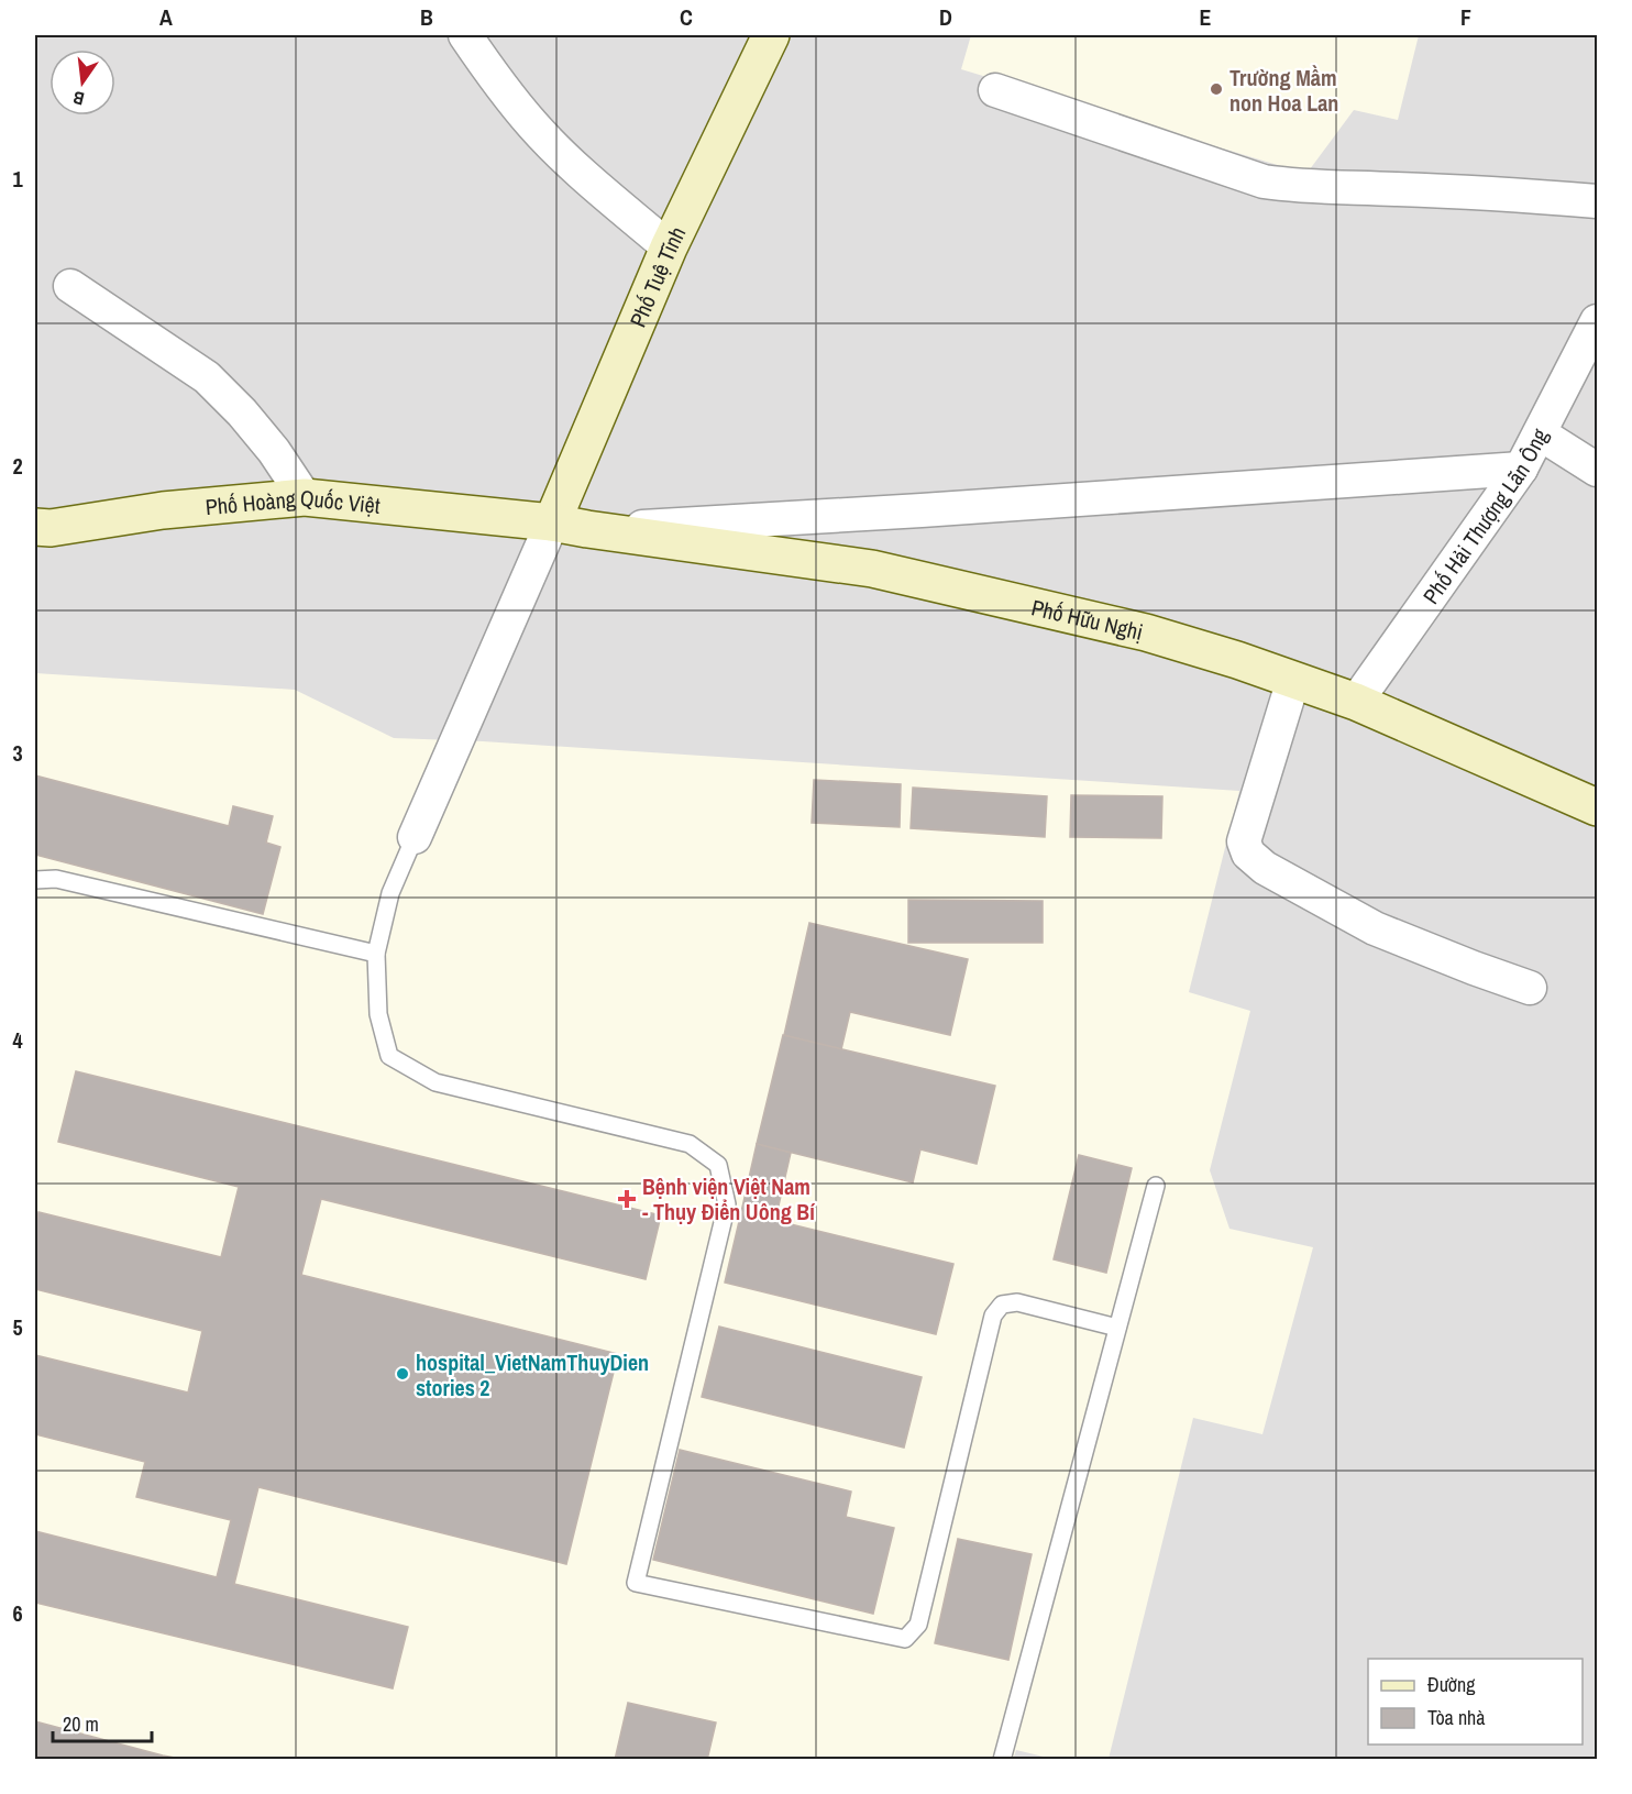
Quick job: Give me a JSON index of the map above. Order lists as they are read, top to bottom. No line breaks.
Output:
{"streets":{"main road":["Phố Tuệ Tĩnh","Phố Hoàng Quốc Việt","Phố Hữu Nghị"],"street":["Phố Hải Thượng Lãn Ông"]},"crossings":[["Phố Tuệ Tĩnh","Phố Hoàng Quốc Việt"],["Phố Tuệ Tĩnh","Phố Hữu Nghị"],["Phố Hoàng Quốc Việt","Phố Hữu Nghị"],["Phố Hải Thượng Lãn Ông","Phố Hữu Nghị"]],"places":{"other":["Trường Mầm non Hoa Lan","hospital_VietNamThuyDien stories 2"],"health":["Bệnh viện Việt Nam - Thụy Điển Uông Bí"]},"legend":["Đường","Tòa nhà"],"scale_bar":"20 m","north":"bottom","grid":{"columns":["A","B","C","D","E","F"],"rows":["1","2","3","4","5","6"]}}
